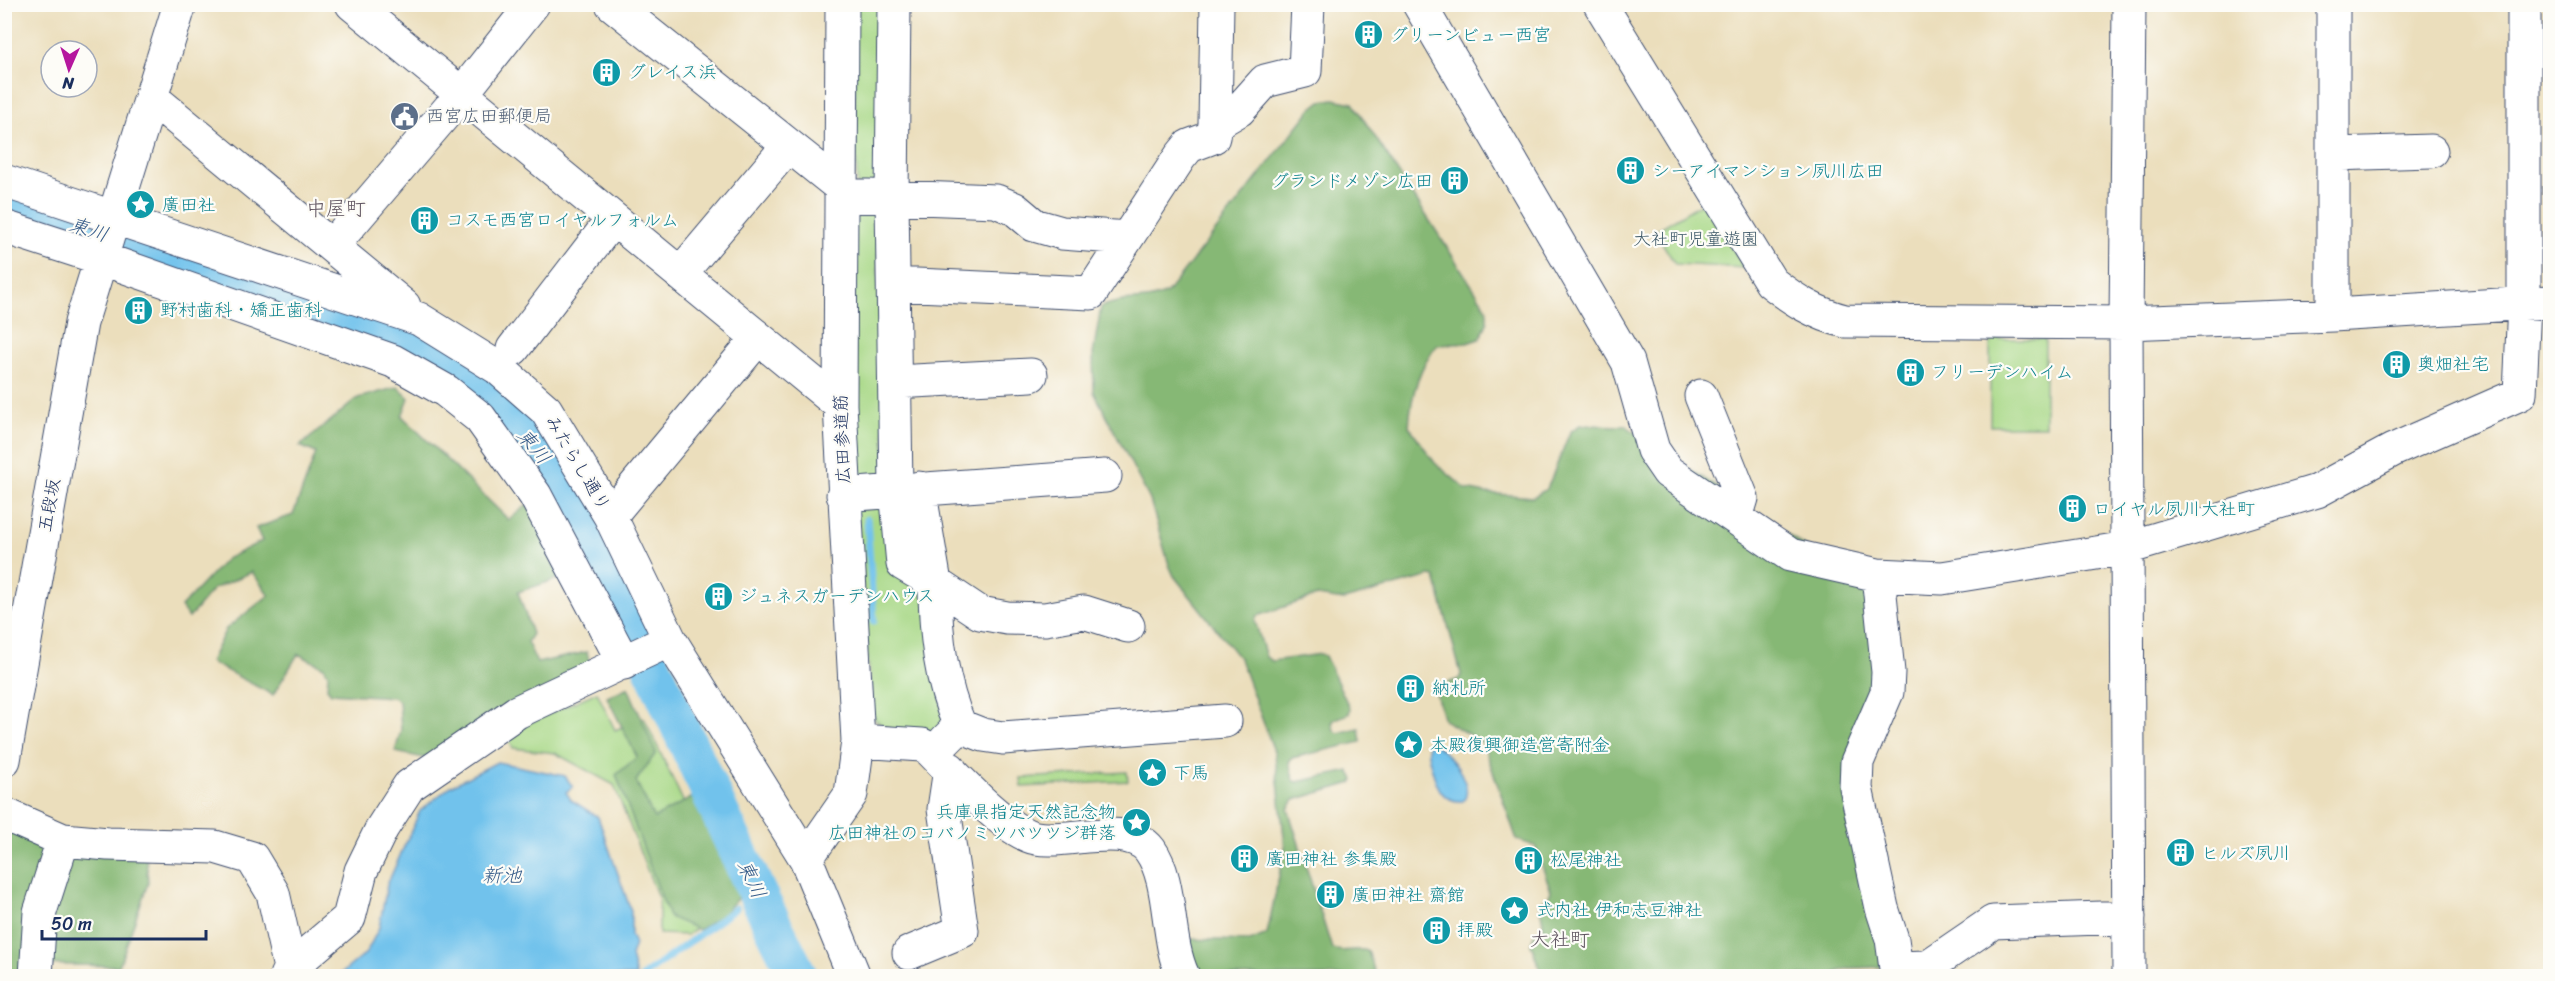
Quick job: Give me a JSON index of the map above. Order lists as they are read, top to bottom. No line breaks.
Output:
{"streets":{"street":["広田参道筋","みたらし通り","五段坂"]},"crossings":[["広田参道筋","みたらし通り"],["みたらし通り","五段坂"]],"districts":["中屋町","大社町"],"water":["東川","新池"],"parks":["大社町児童遊園"],"places":{"building":["グリーンビュー西宮","グレイス浜","シーアイマンション夙川広田","グランドメゾン広田","コスモ西宮ロイヤルフォルム","野村歯科・矯正歯科","奥畑社宅","フリーデンハイム","ロイヤル夙川大社町","ジュネスガーデンハウス","納札所","ヒルズ夙川","廣田神社 参集殿","松尾神社","廣田神社 齋館","拝殿"],"public building":["西宮広田郵便局"],"place":["廣田社","本殿復興御造営寄附金","下馬","兵庫県指定天然記念物 広田神社のコバノミツバツツジ群落","式内社 伊和志豆神社"]},"scale_bar":"50 m","north":"bottom"}
